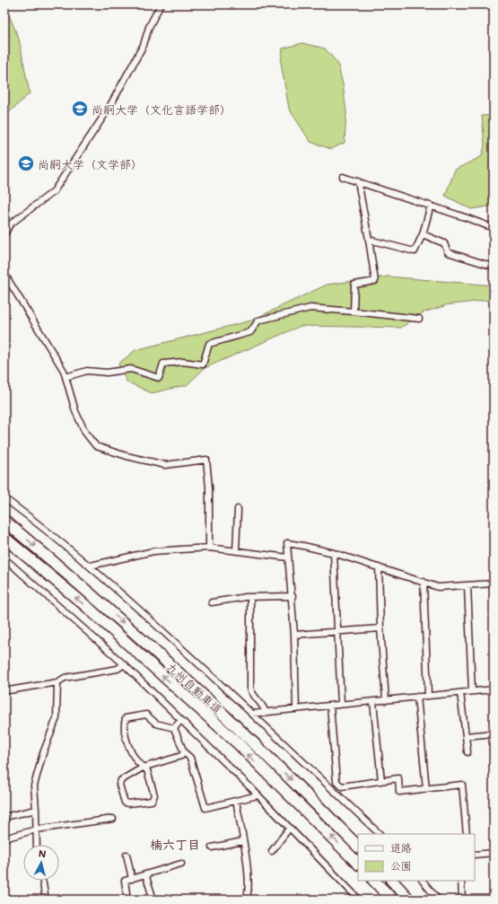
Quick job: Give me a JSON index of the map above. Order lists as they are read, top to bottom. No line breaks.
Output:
{"streets":{"highway":["九州自動車道"]},"districts":["楠六丁目"],"places":{"school or university":["尚絅大学（文化言語学部）","尚絅大学（文学部）"]},"legend":["道路","公園"],"north":"top"}
